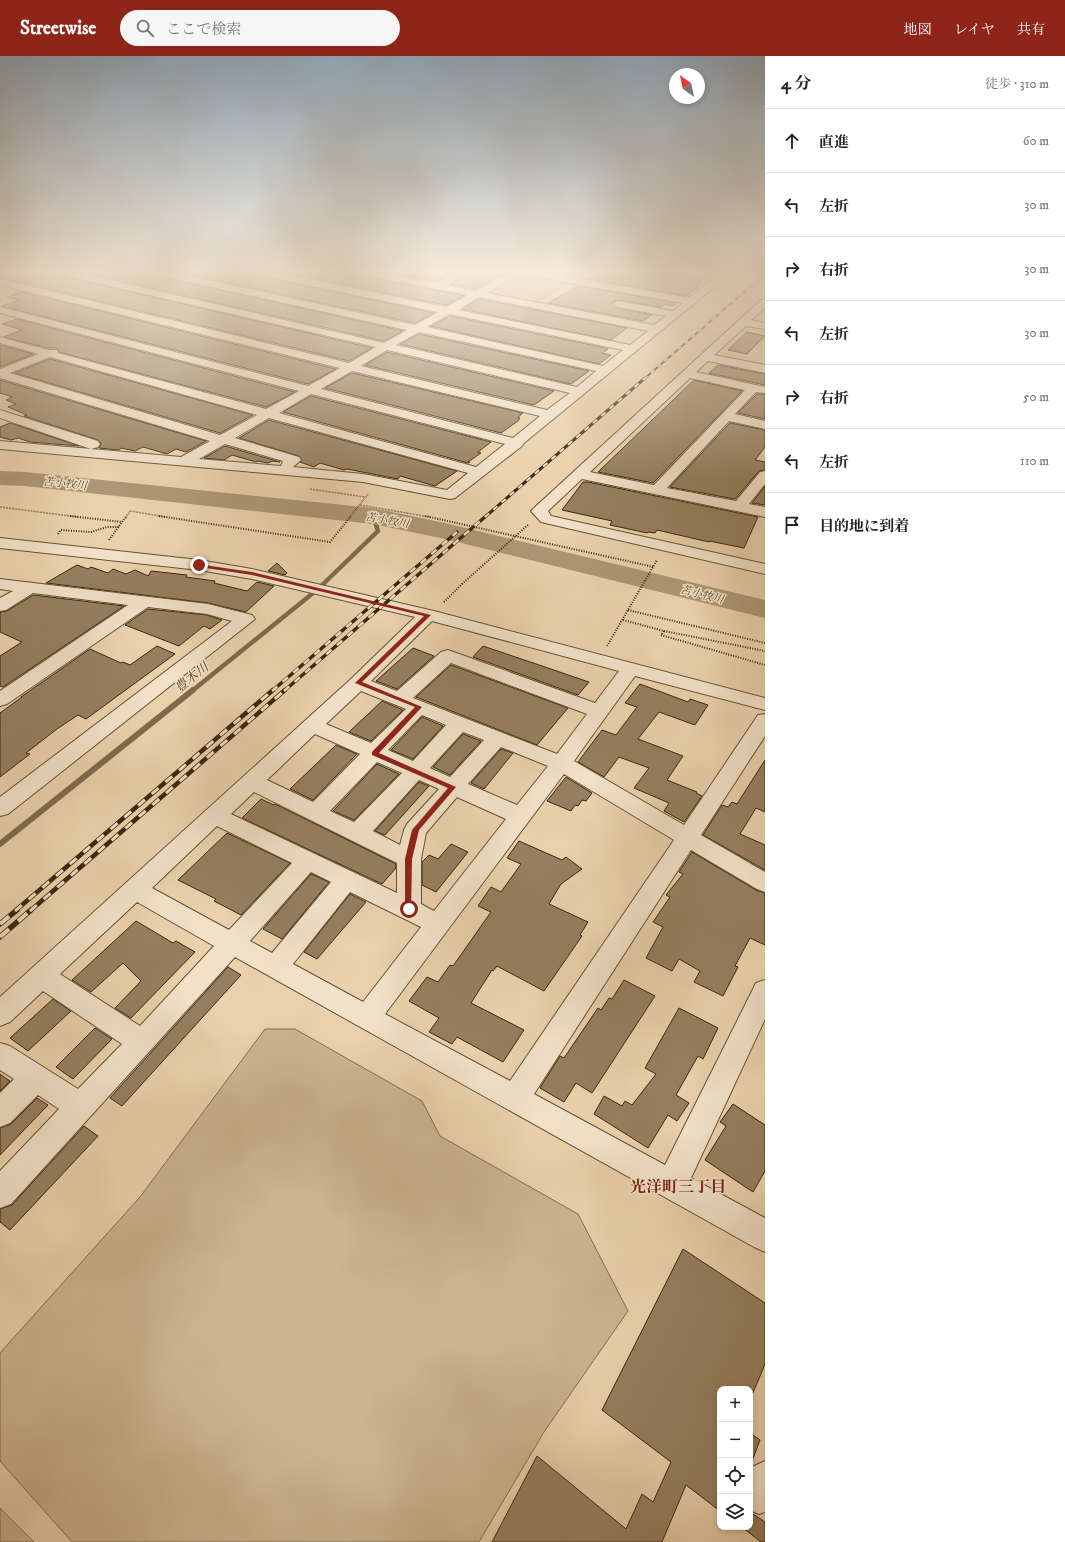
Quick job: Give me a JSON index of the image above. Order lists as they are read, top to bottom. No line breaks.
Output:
{"districts":["光洋町三丁目"],"water":["苫小牧川","豊木川"],"north":"top left","page":{"header":"Streetwise","search":"ここで検索","nav":["地図","レイヤ","共有"],"heading":["4 分","徒歩 · 310 m"],"list":[["直進","60 m"],["左折","30 m"],["右折","30 m"],["左折","30 m"],["右折","50 m"],["左折","110 m"],"目的地に到着"],"map_buttons":["+","−"]}}
